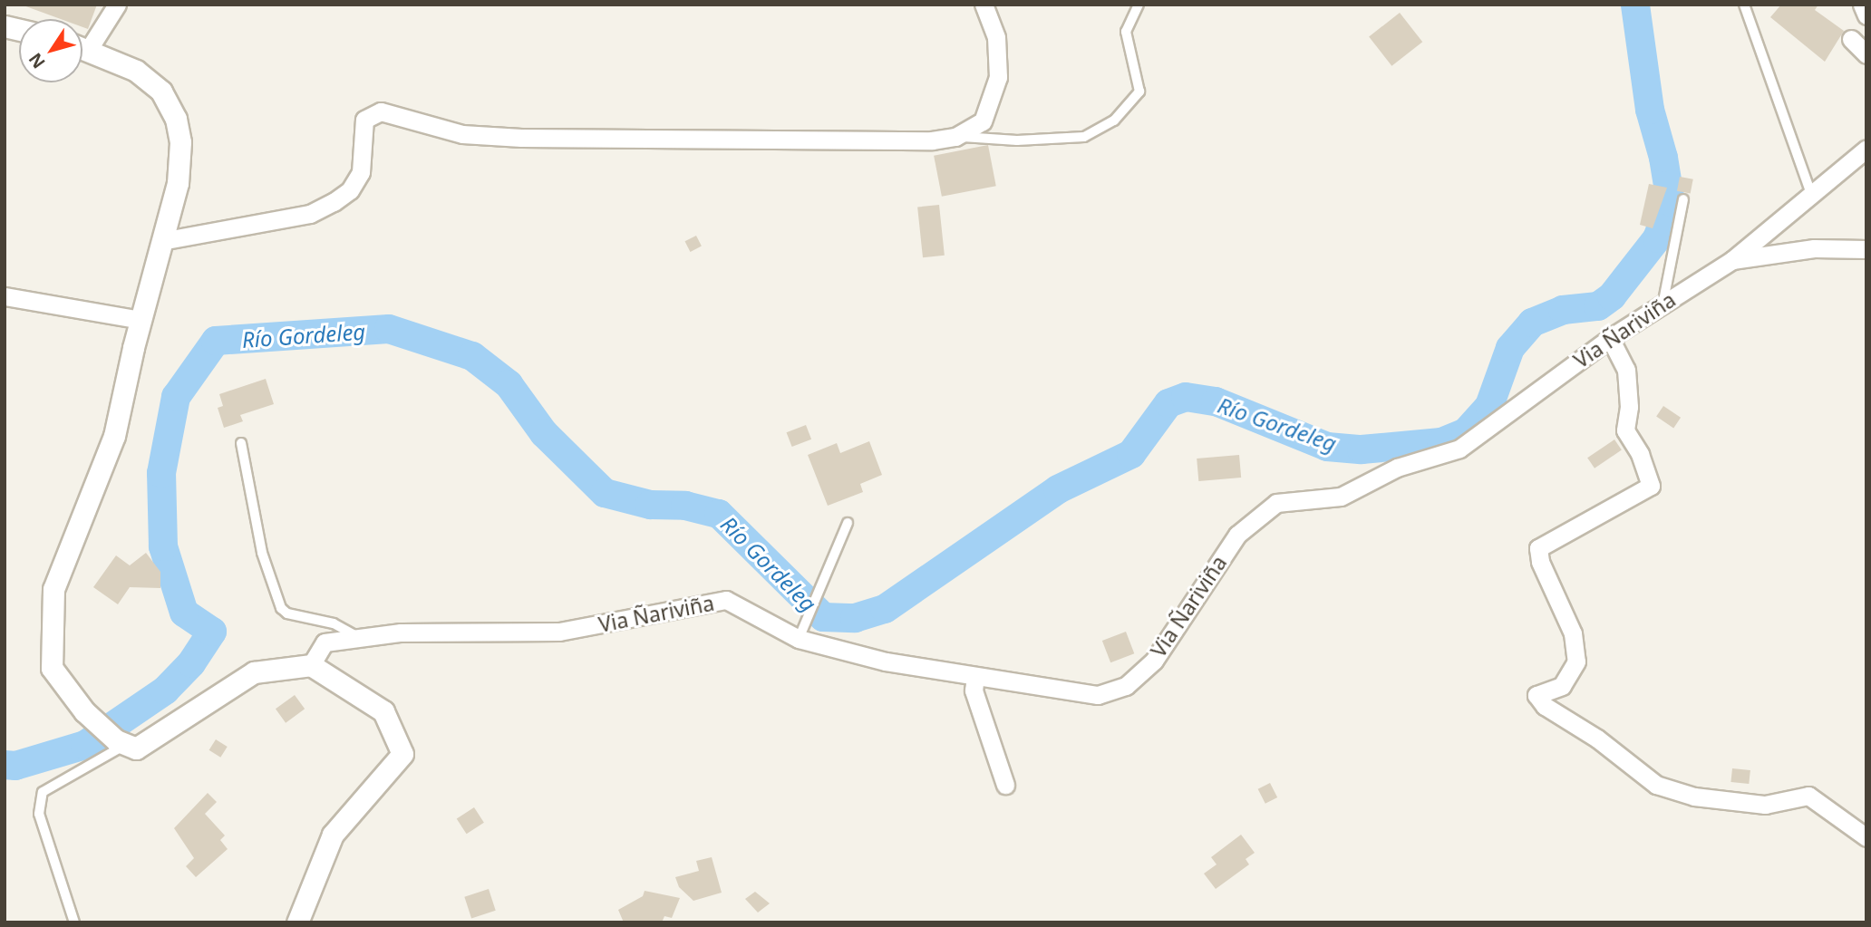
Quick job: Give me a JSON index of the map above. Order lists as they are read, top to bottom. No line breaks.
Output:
{"streets":{"street":["Via Ñariviña"]},"water":["Río Gordeleg"],"north":"bottom left"}
